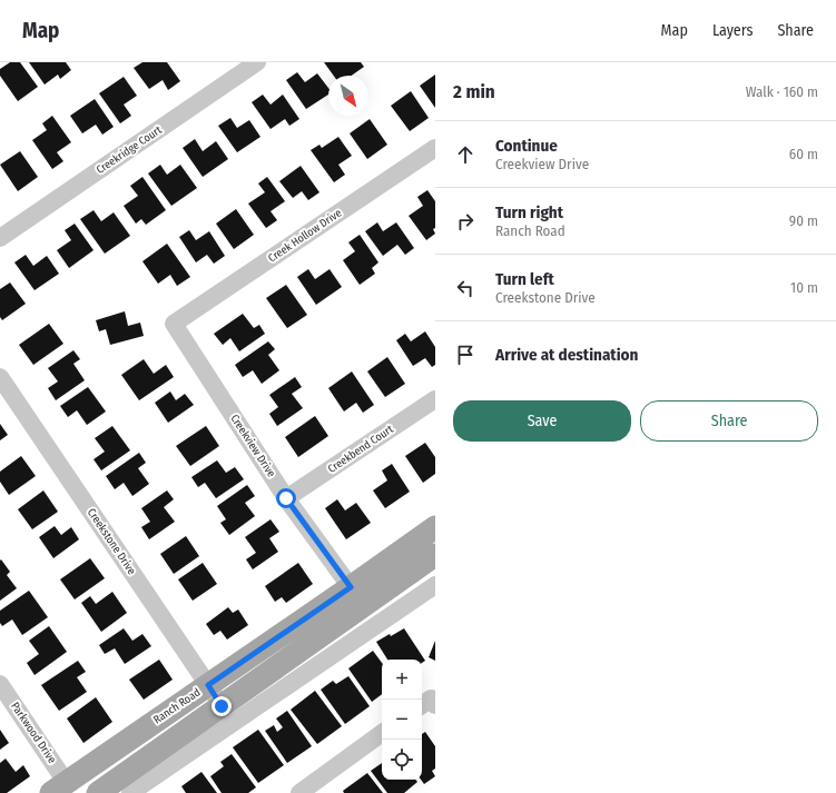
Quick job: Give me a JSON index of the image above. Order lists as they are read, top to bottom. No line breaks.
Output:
{"streets":{"main road":["Ranch Road"],"street":["Creekridge Court","Creek Hollow Drive","Creekview Drive","Creekbend Court","Creekstone Drive","Parkwood Drive"]},"crossings":[["Creek Hollow Drive","Creekview Drive"],["Creekview Drive","Creekbend Court"],["Creekview Drive","Ranch Road"],["Creekstone Drive","Ranch Road"],["Ranch Road","Parkwood Drive"]],"north":"bottom right","page":{"header":"Map","nav":["Map","Layers","Share"],"heading":["2 min","Walk · 160 m"],"list":[["Continue","Creekview Drive","60 m"],["Turn right","Ranch Road","90 m"],["Turn left","Creekstone Drive","10 m"],"Arrive at destination"],"buttons":["Save","Share"],"map_buttons":["+","−"]}}
